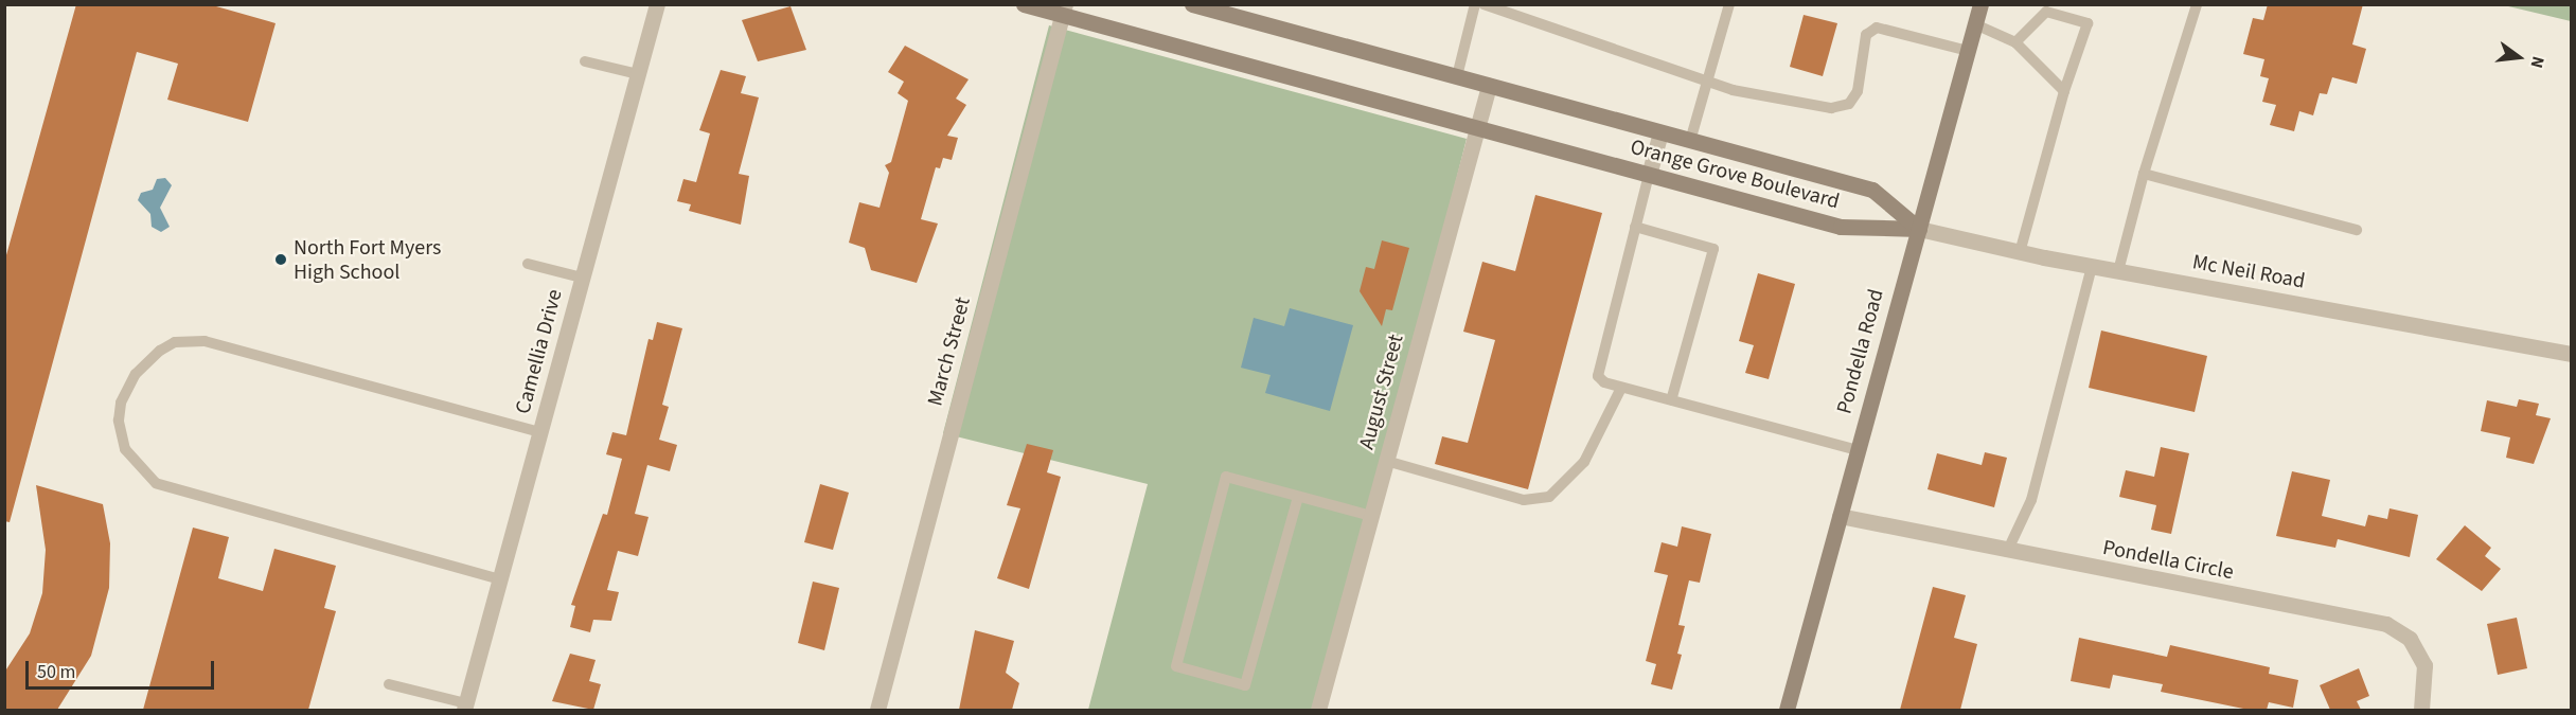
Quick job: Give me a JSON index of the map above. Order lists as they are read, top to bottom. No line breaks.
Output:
{"streets":{"street":["Orange Grove Boulevard","Mc Neil Road","Camellia Drive","March Street","Pondella Road","August Street","Pondella Circle"]},"crossings":[["Orange Grove Boulevard","Mc Neil Road"],["Orange Grove Boulevard","March Street"],["Orange Grove Boulevard","Pondella Road"],["Orange Grove Boulevard","August Street"],["Mc Neil Road","Pondella Road"],["Pondella Road","Pondella Circle"]],"places":["North Fort Myers High School"],"scale_bar":"50 m","north":"right"}
